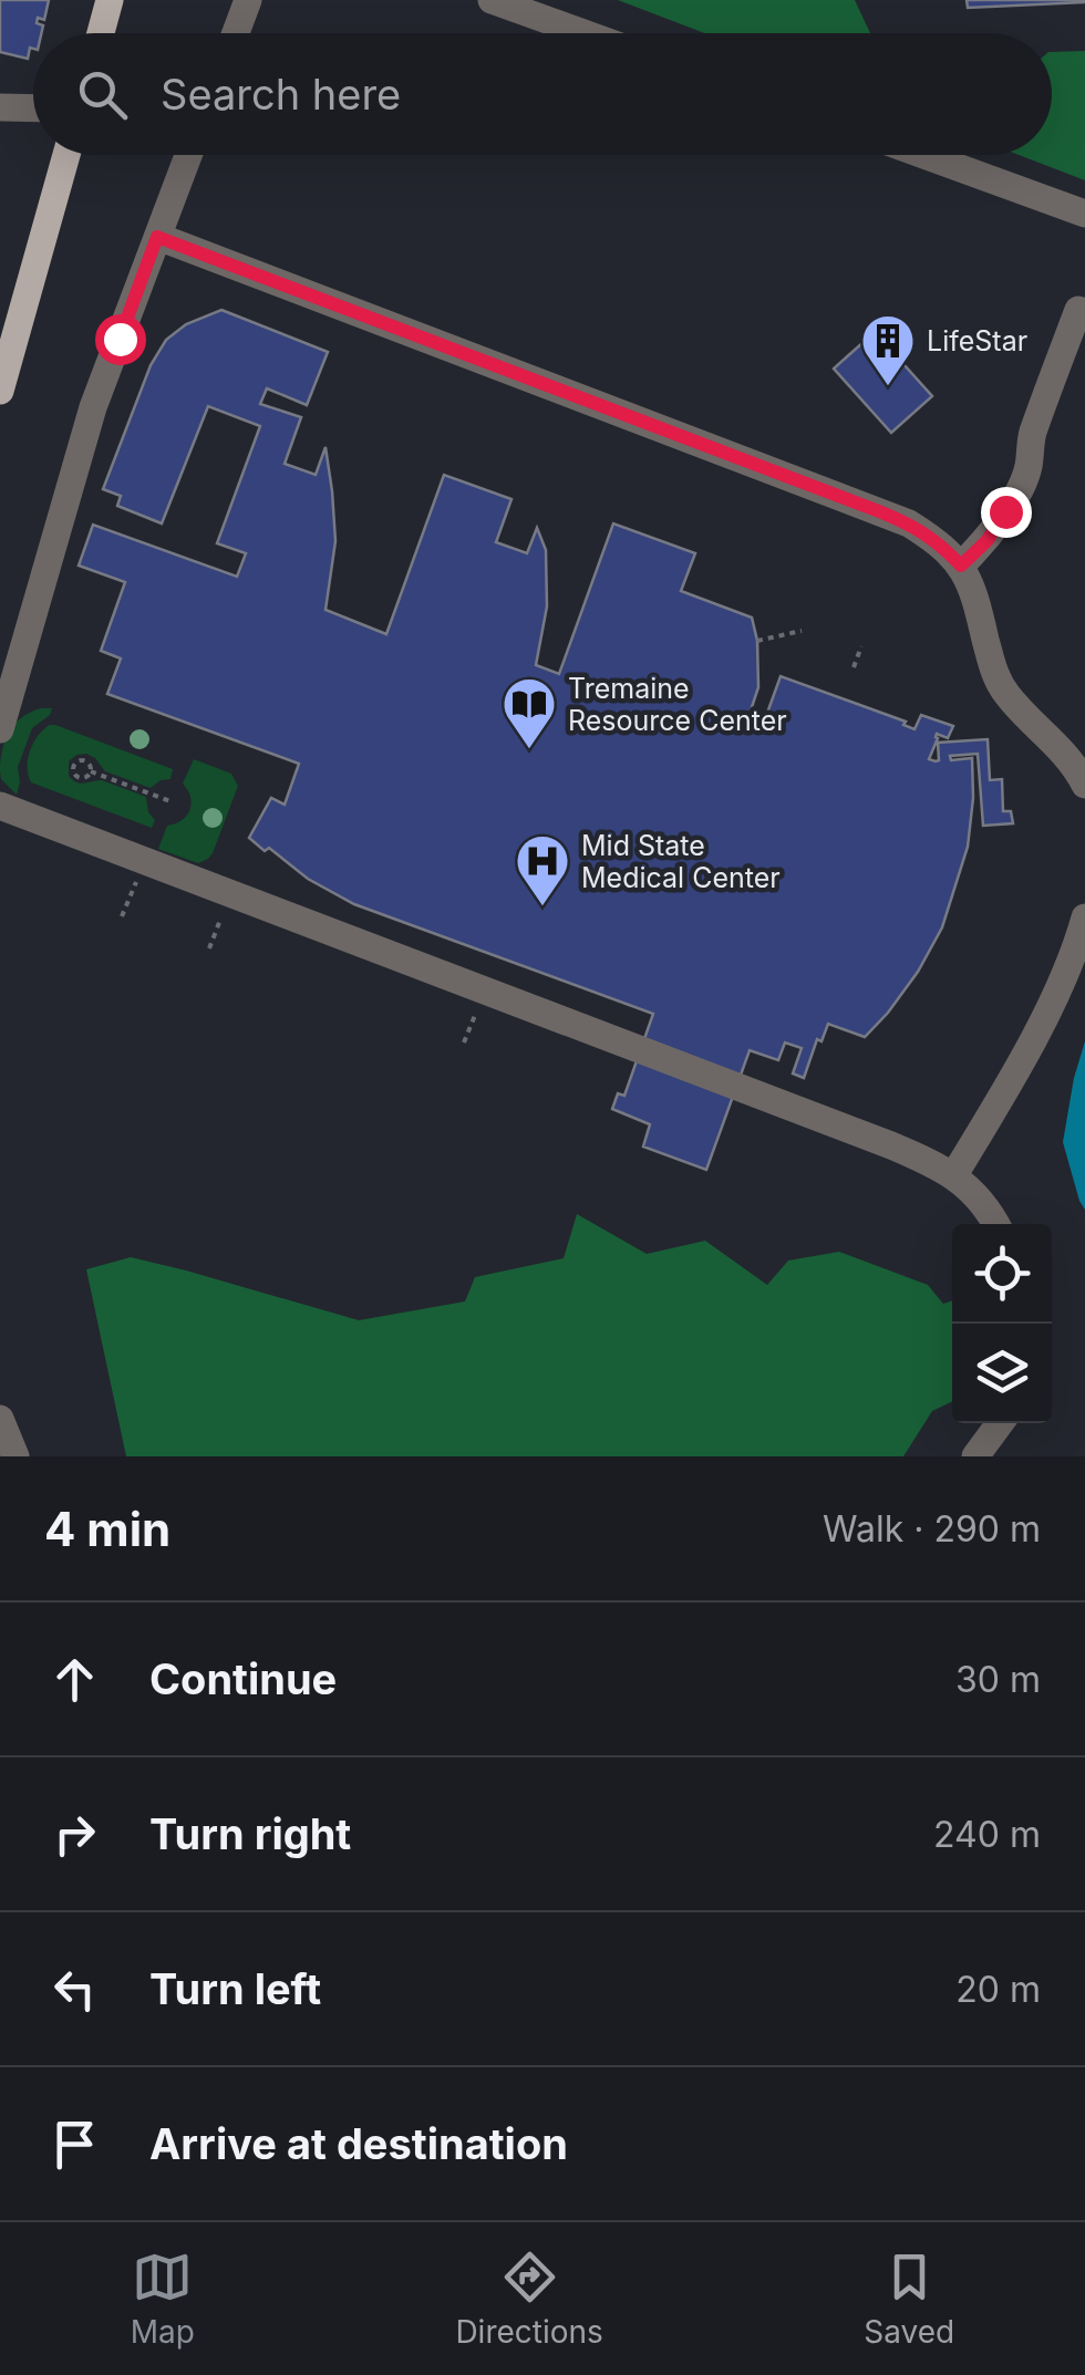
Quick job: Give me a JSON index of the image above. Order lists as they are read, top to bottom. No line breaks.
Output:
{"places":{"building":["LifeStar"],"library":["Tremaine Resource Center"],"hospital":["Mid State Medical Center"]},"page":{"search":"Search here","heading":["4 min","Walk · 290 m"],"list":[["Continue","30 m"],["Turn right","240 m"],["Turn left","20 m"],"Arrive at destination"],"nav":["Map","Directions","Saved"]}}
